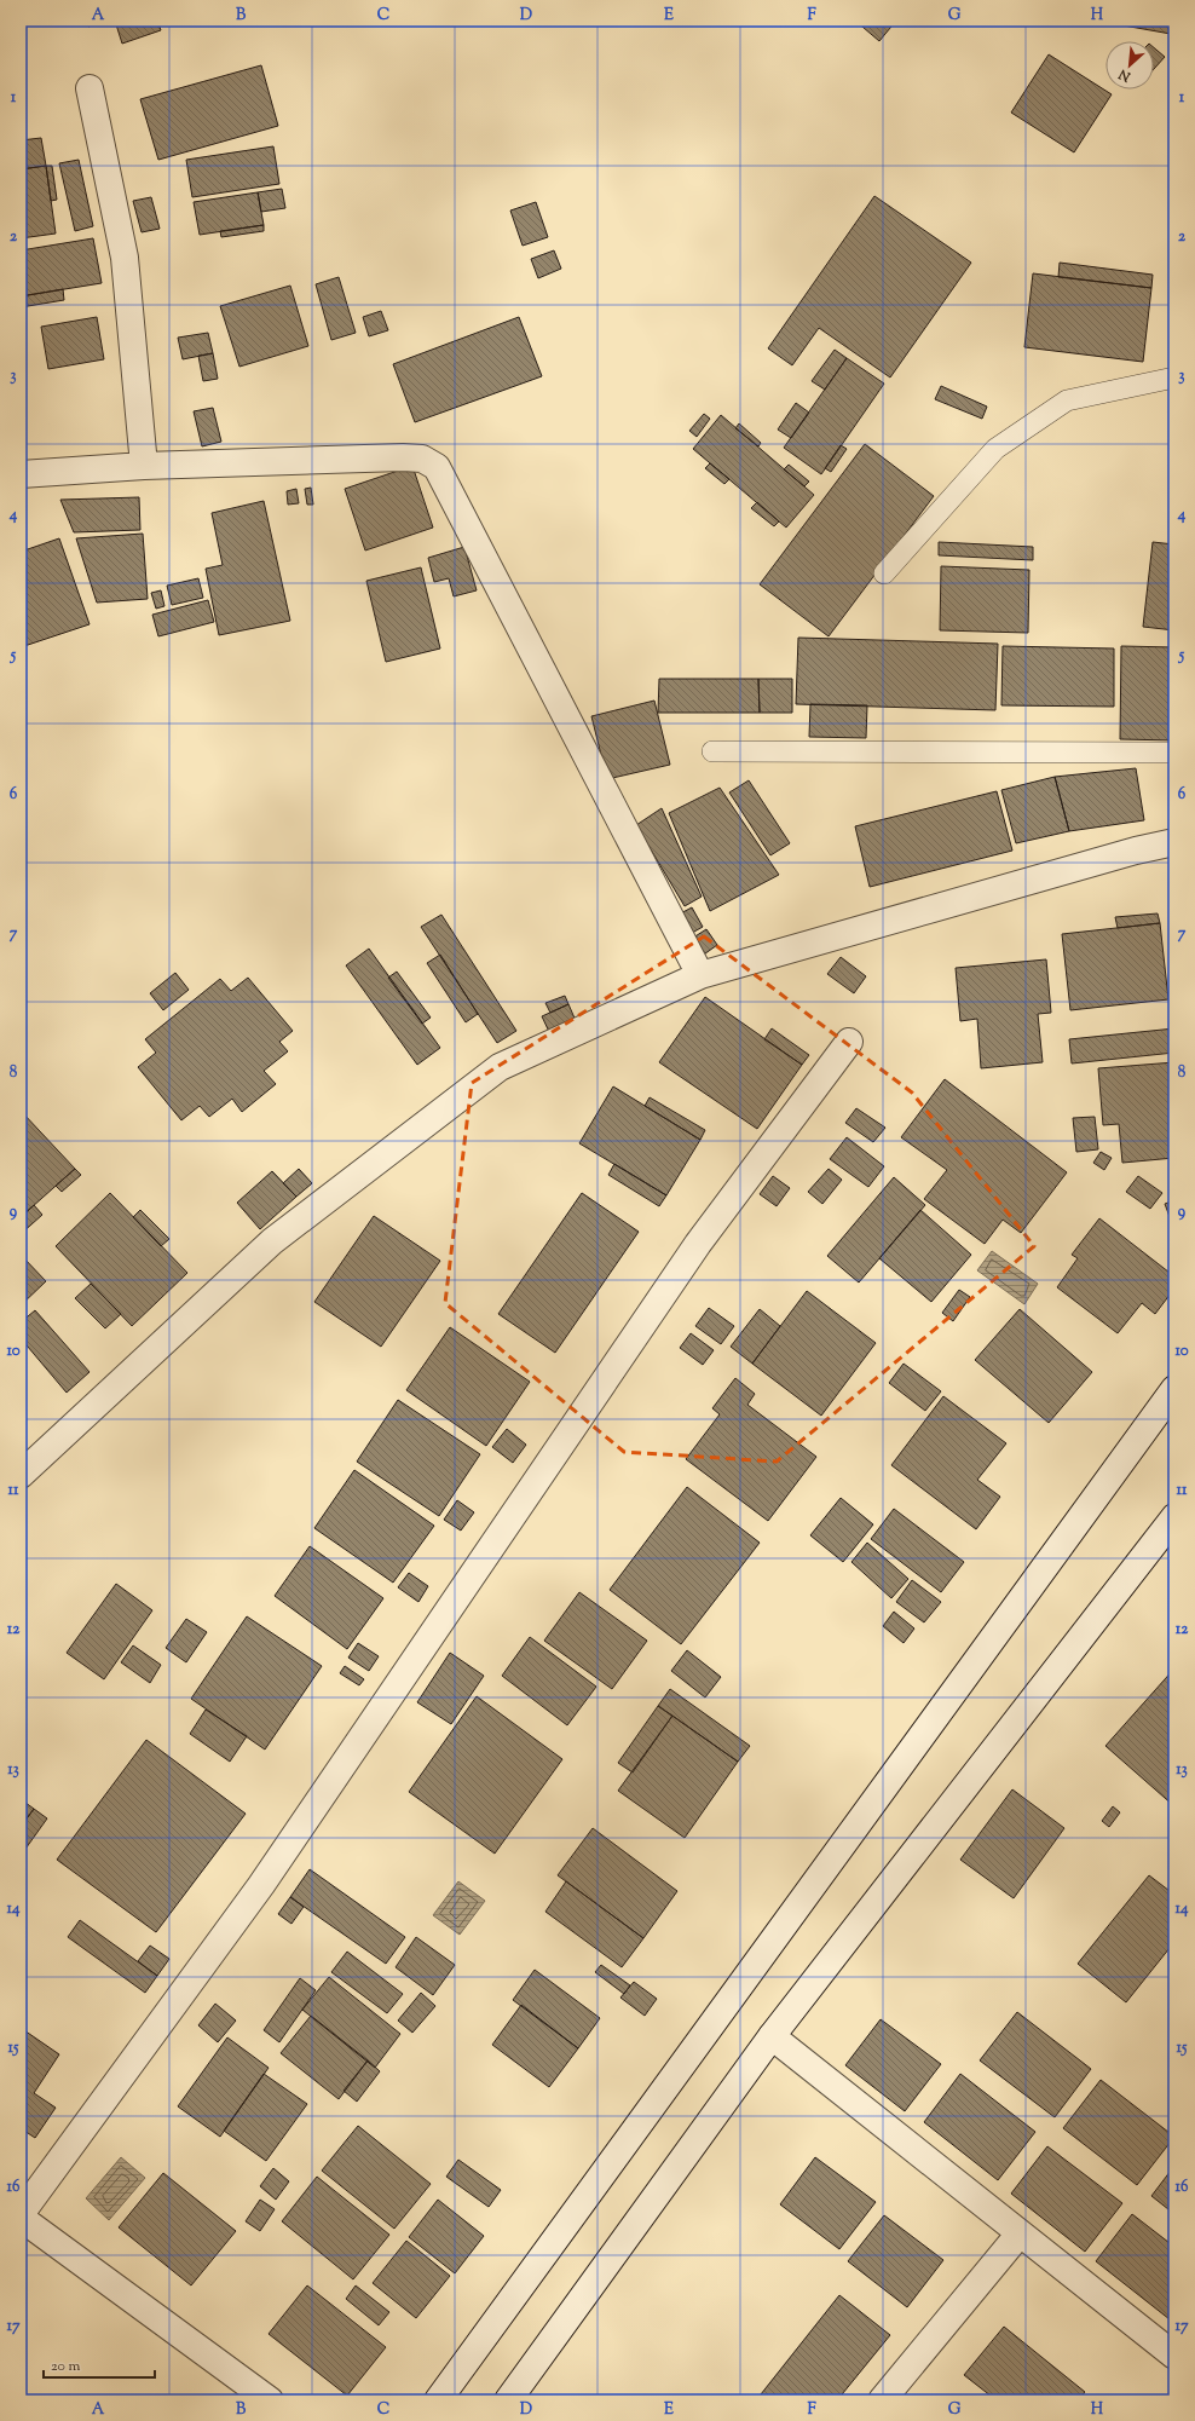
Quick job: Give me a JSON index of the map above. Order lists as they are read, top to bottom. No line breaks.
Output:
{"scale_bar":"20 m","north":"bottom left","grid":{"columns":["A","B","C","D","E","F","G","H"],"rows":["1","2","3","4","5","6","7","8","9","10","11","12","13","14","15","16","17"]}}
